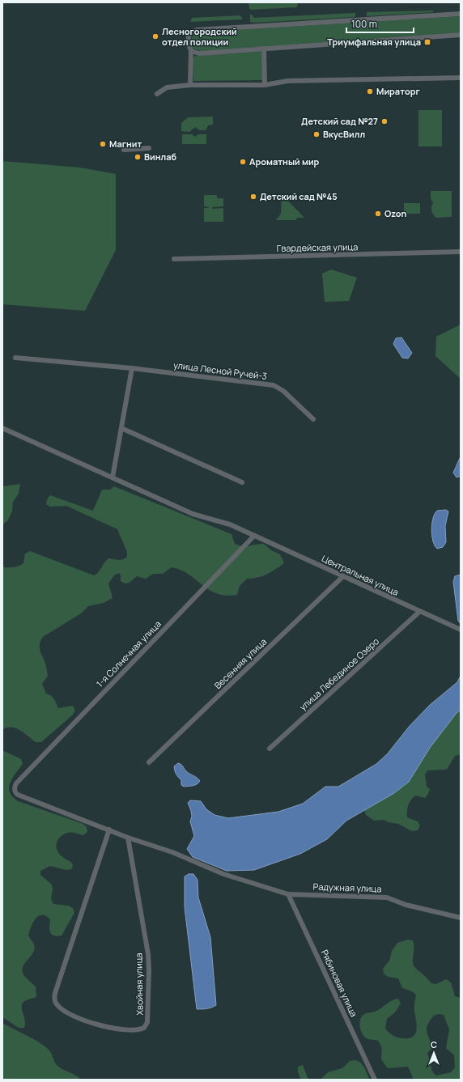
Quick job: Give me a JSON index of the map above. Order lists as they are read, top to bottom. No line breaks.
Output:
{"streets":{"street":["Гвардейская улица","улица Лесной Ручей-3","Центральная улица","1-я Солнечная улица","Весенняя улица","улица Лебединое Озеро","Радужная улица","Рябиновая улица","Хвойная улица"]},"crossings":[["Центральная улица","1-я Солнечная улица"],["Центральная улица","Весенняя улица"],["Центральная улица","улица Лебединое Озеро"],["1-я Солнечная улица","Радужная улица"],["Радужная улица","Рябиновая улица"],["Радужная улица","Хвойная улица"]],"places":{"other":["Лесногородский отдел полиции","Мираторг","Детский сад №27","ВкусВилл","Магнит","Винлаб","Ароматный мир","Детский сад №45","Ozon"],"transit":["Триумфальная улица"]},"scale_bar":"100 m","north":"top"}
